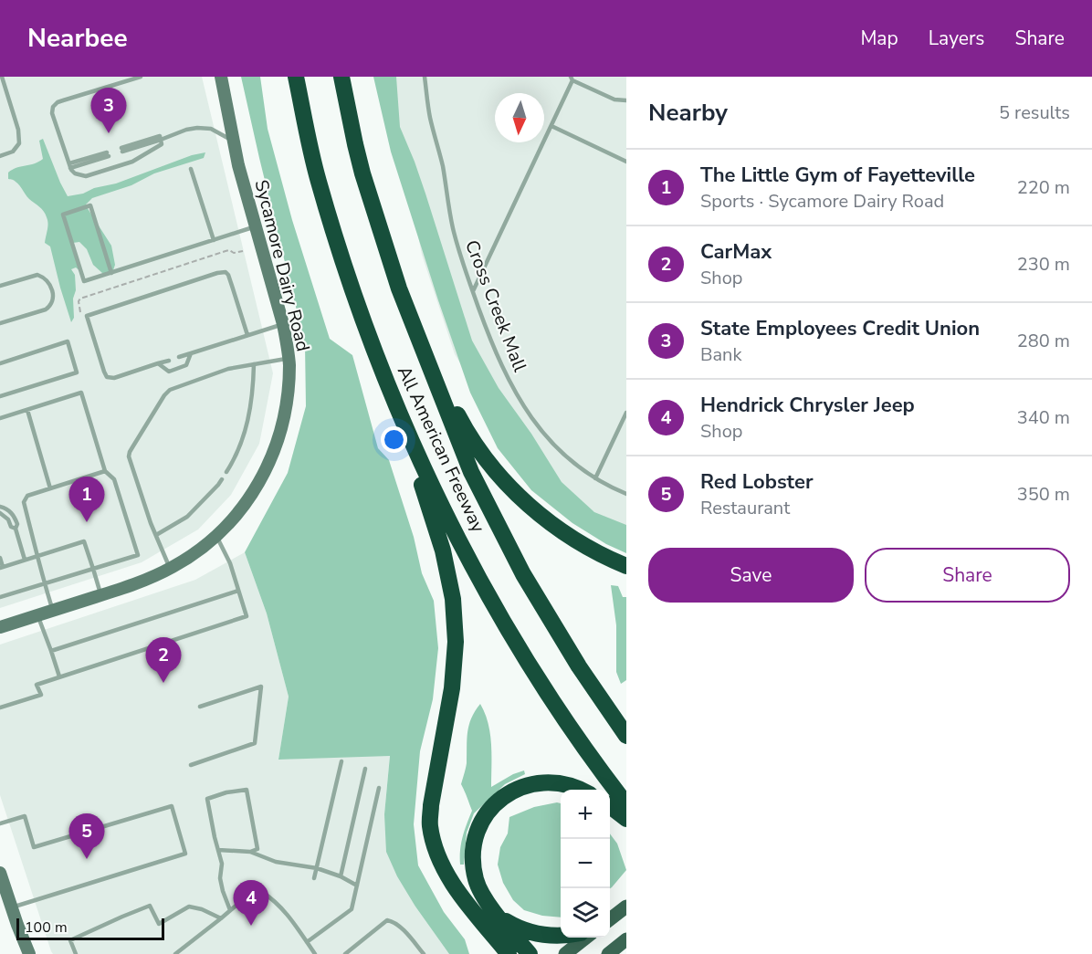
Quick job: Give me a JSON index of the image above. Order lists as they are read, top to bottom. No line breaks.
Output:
{"streets":{"highway":["All American Freeway"],"street":["Sycamore Dairy Road"],"lane":["Cross Creek Mall"]},"scale_bar":"100 m","north":"bottom","page":{"header":"Nearbee","nav":["Map","Layers","Share"],"heading":["Nearby","5 results"],"pins":["3","1","2","5","4"],"list":[{"mark":"1","name":"The Little Gym of Fayetteville","note":"Sports · Sycamore Dairy Road","value":"220 m"},{"mark":"2","name":"CarMax","note":"Shop","value":"230 m"},{"mark":"3","name":"State Employees Credit Union","note":"Bank","value":"280 m"},{"mark":"4","name":"Hendrick Chrysler Jeep","note":"Shop","value":"340 m"},{"mark":"5","name":"Red Lobster","note":"Restaurant","value":"350 m"}],"buttons":["Save","Share"],"map_buttons":["+","−"],"scale":"100 m"}}
